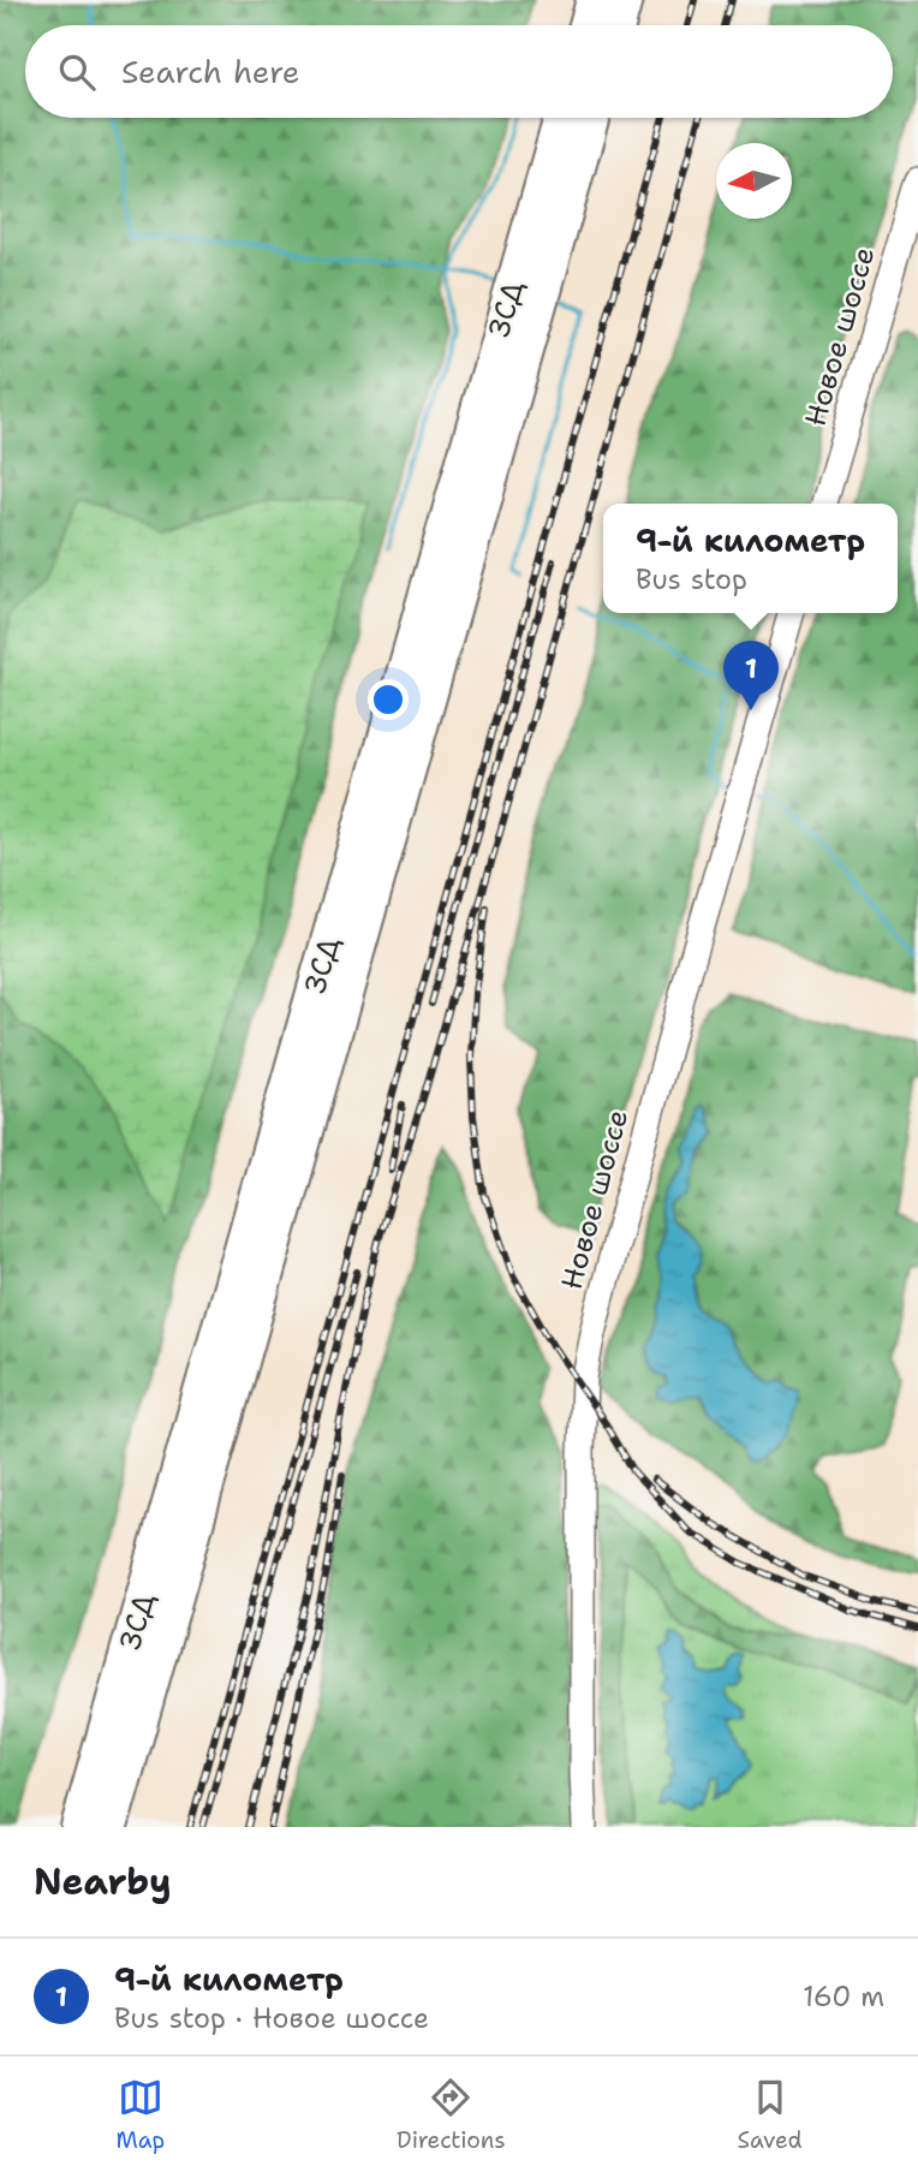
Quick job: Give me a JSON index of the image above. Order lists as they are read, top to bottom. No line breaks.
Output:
{"streets":{"highway":["ЗСД"],"main road":["Новое шоссе"]},"north":"left","page":{"search":"Search here","popup":["9-й километр","Bus stop"],"pins":"1","heading":"Nearby","list":[{"mark":"1","name":"9-й километр","note":"Bus stop · Новое шоссе","value":"160 m"}],"nav":["Map","Directions","Saved"]}}
